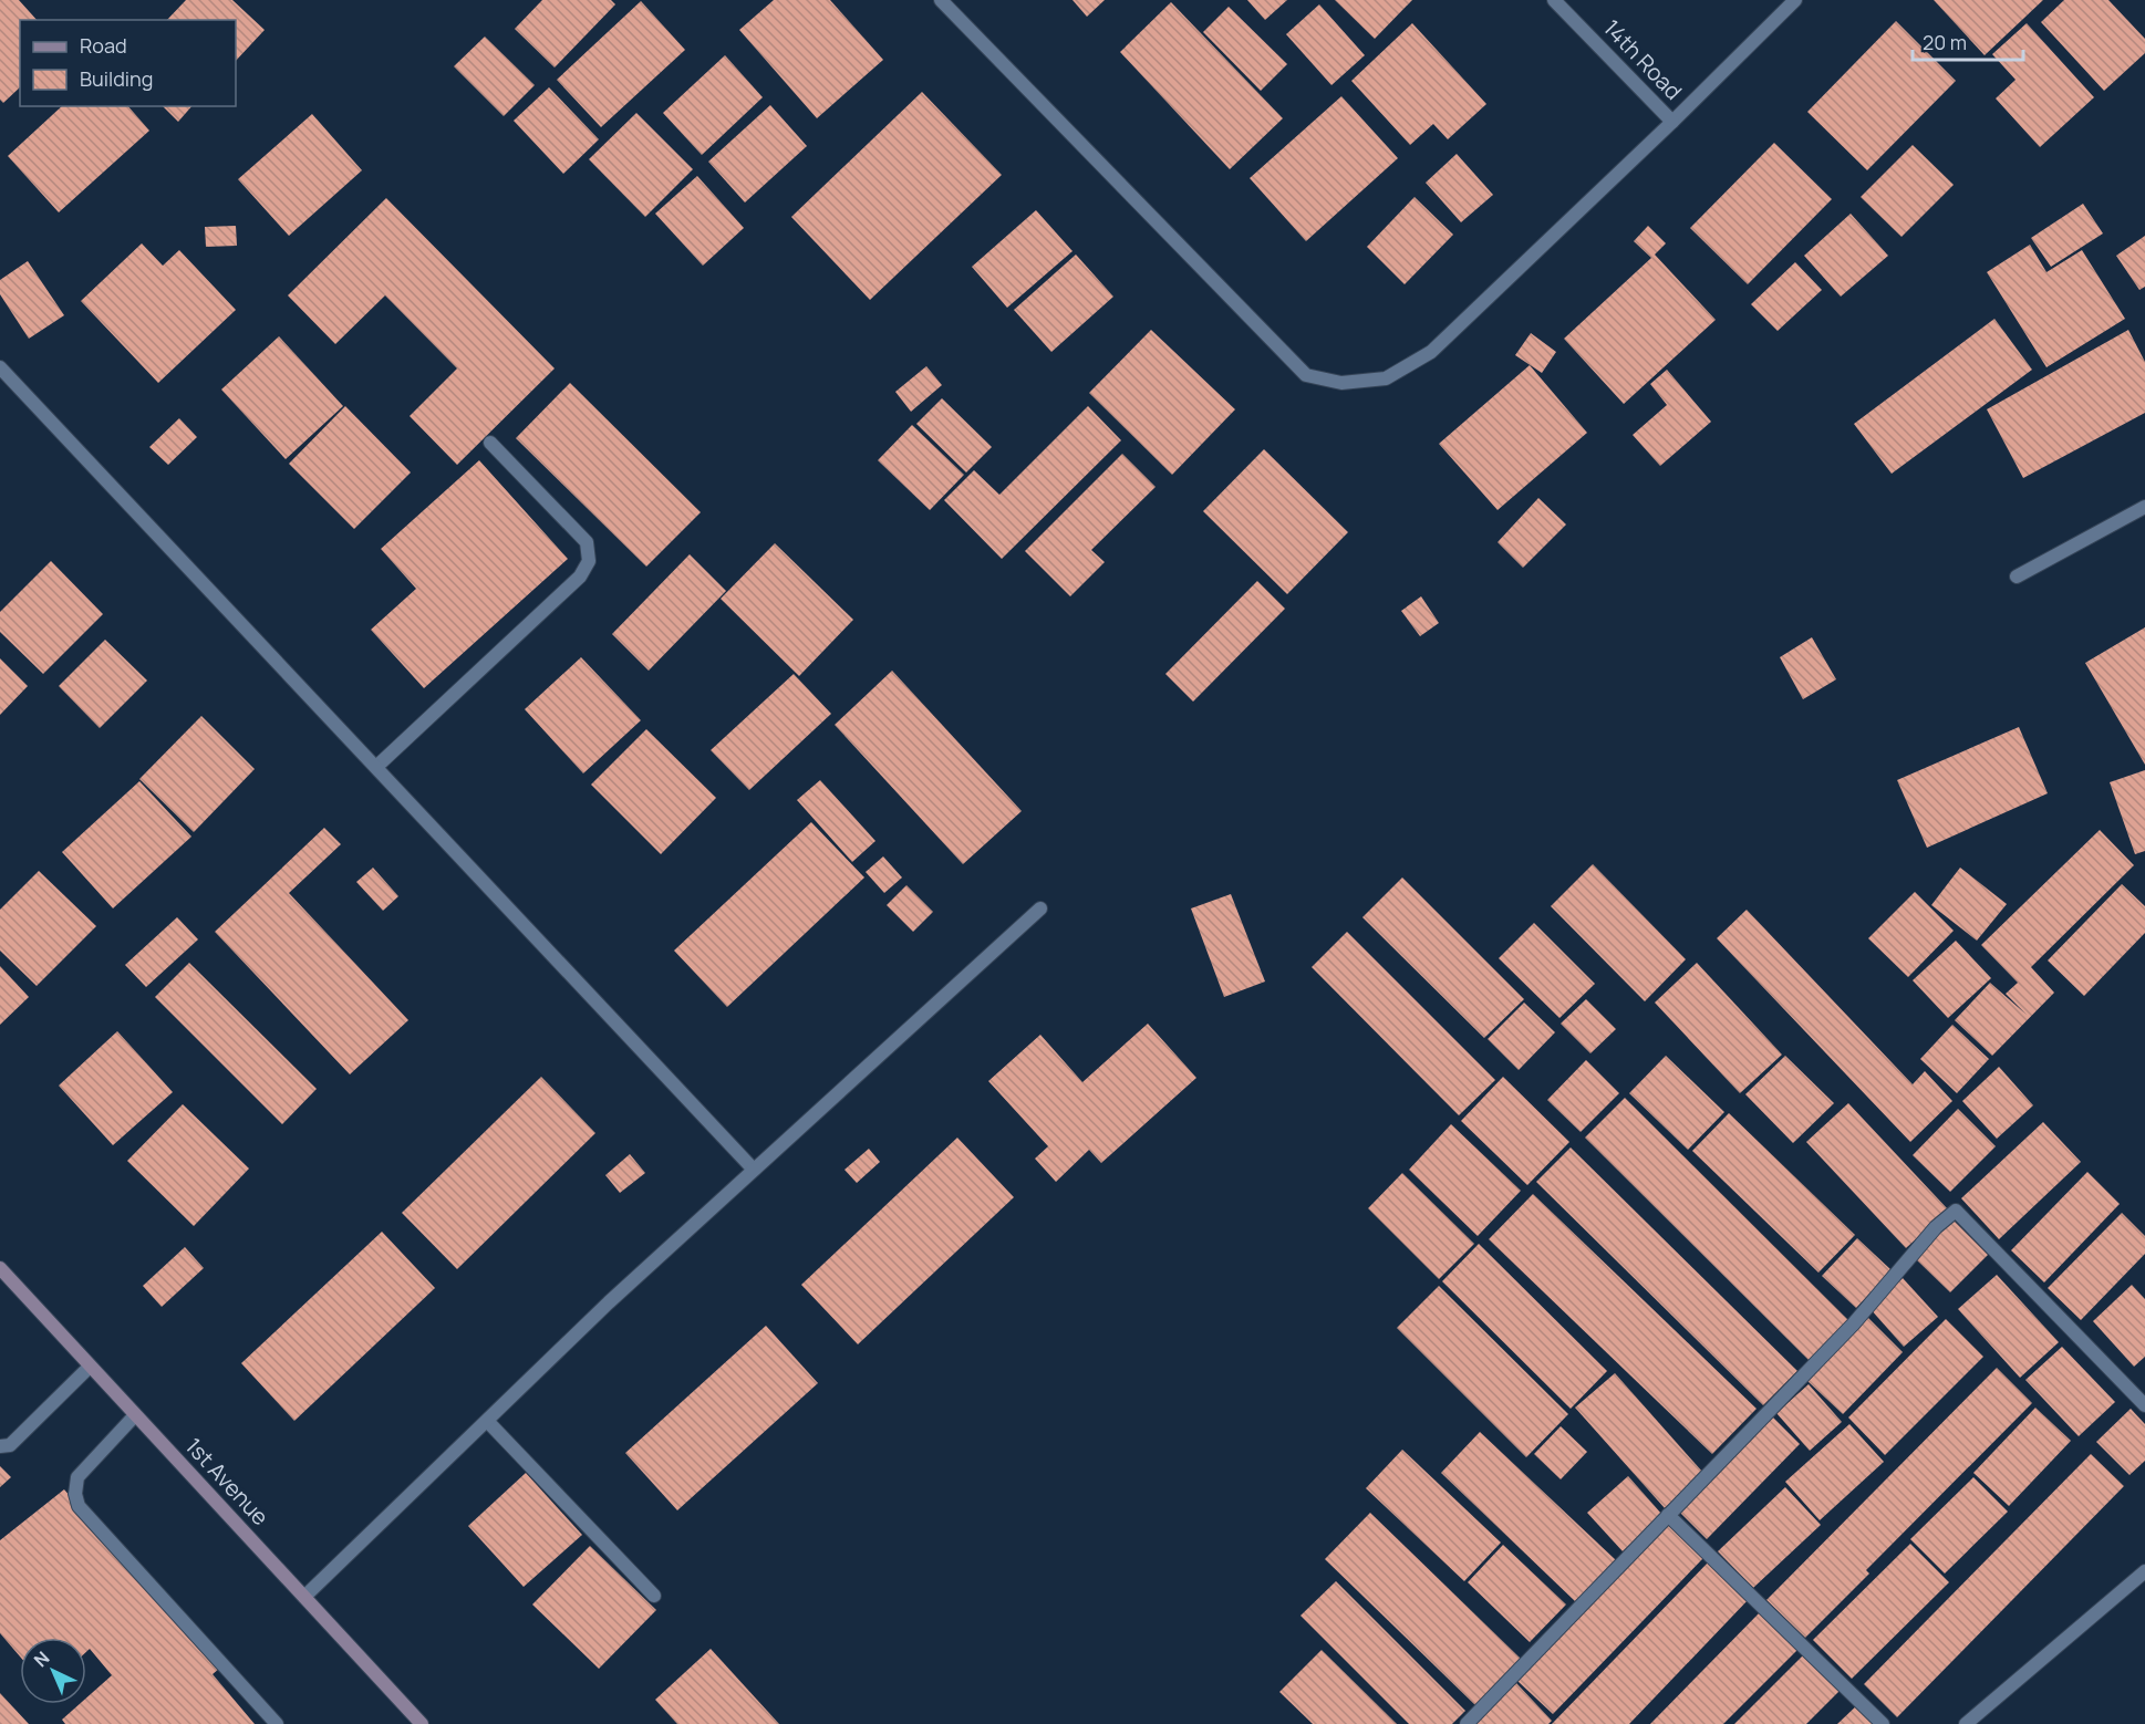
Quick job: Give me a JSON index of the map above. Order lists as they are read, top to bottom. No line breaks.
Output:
{"streets":{"street":["14th Road","1st Avenue"]},"legend":["Road","Building"],"scale_bar":"20 m","north":"top left"}
